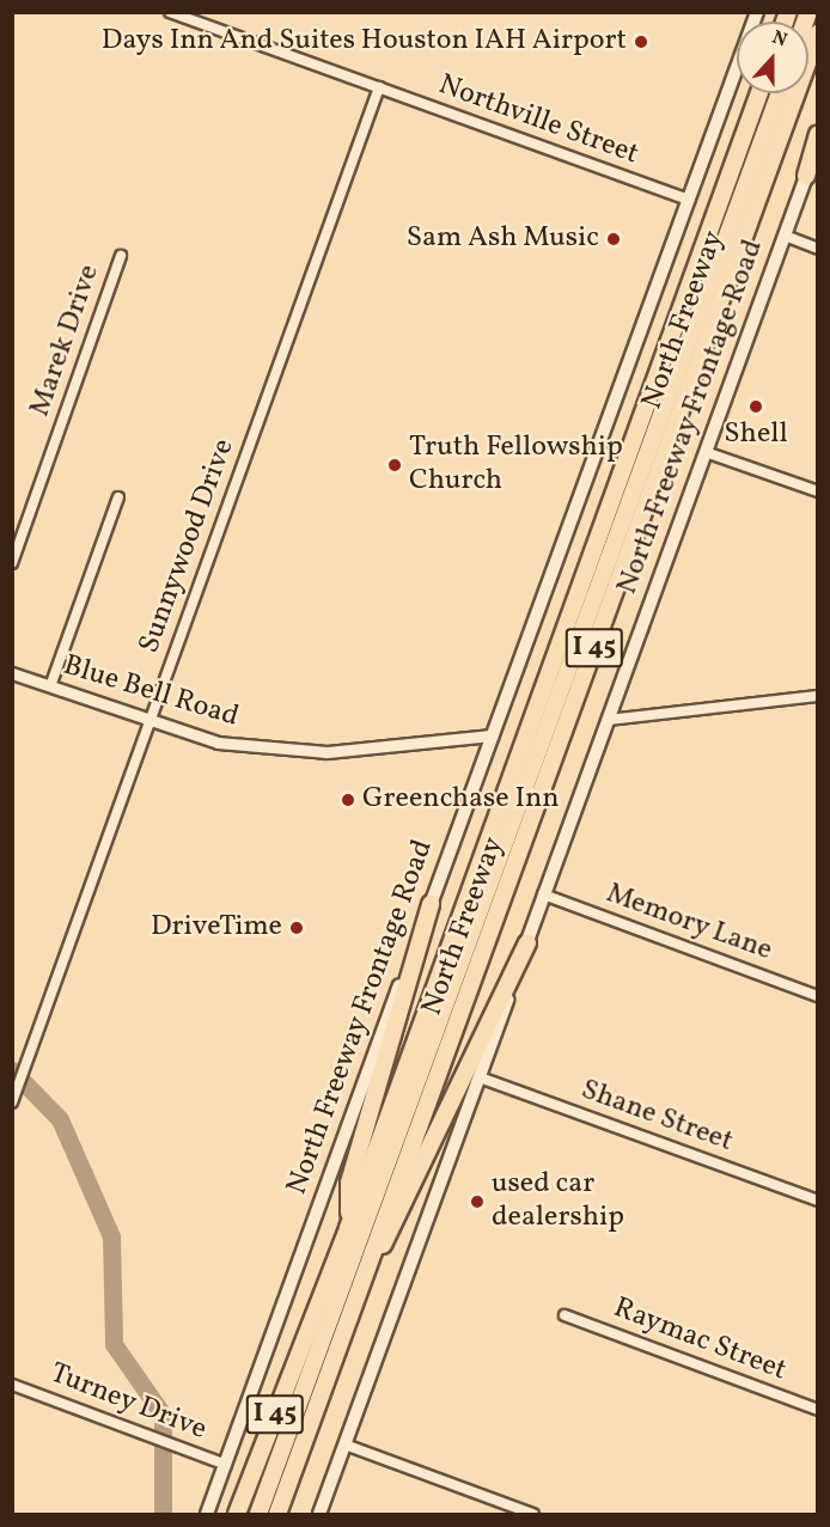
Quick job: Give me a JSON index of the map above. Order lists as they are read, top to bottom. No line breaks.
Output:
{"streets":{"highway":["North Freeway","I 45"],"main road":["North Freeway Frontage Road"],"street":["Northville Street","Marek Drive","Sunnywood Drive","Blue Bell Road","Memory Lane","Shane Street","Raymac Street","Turney Drive"]},"crossings":[["Northville Street","North Freeway Frontage Road"],["Northville Street","Sunnywood Drive"],["North Freeway Frontage Road","Blue Bell Road"],["North Freeway Frontage Road","Memory Lane"],["North Freeway Frontage Road","Shane Street"],["North Freeway Frontage Road","Turney Drive"],["Sunnywood Drive","Blue Bell Road"]],"places":["Days Inn And Suites Houston IAH Airport","Sam Ash Music","Shell","Truth Fellowship Church","Greenchase Inn","DriveTime","used car dealership"],"north":"top"}
